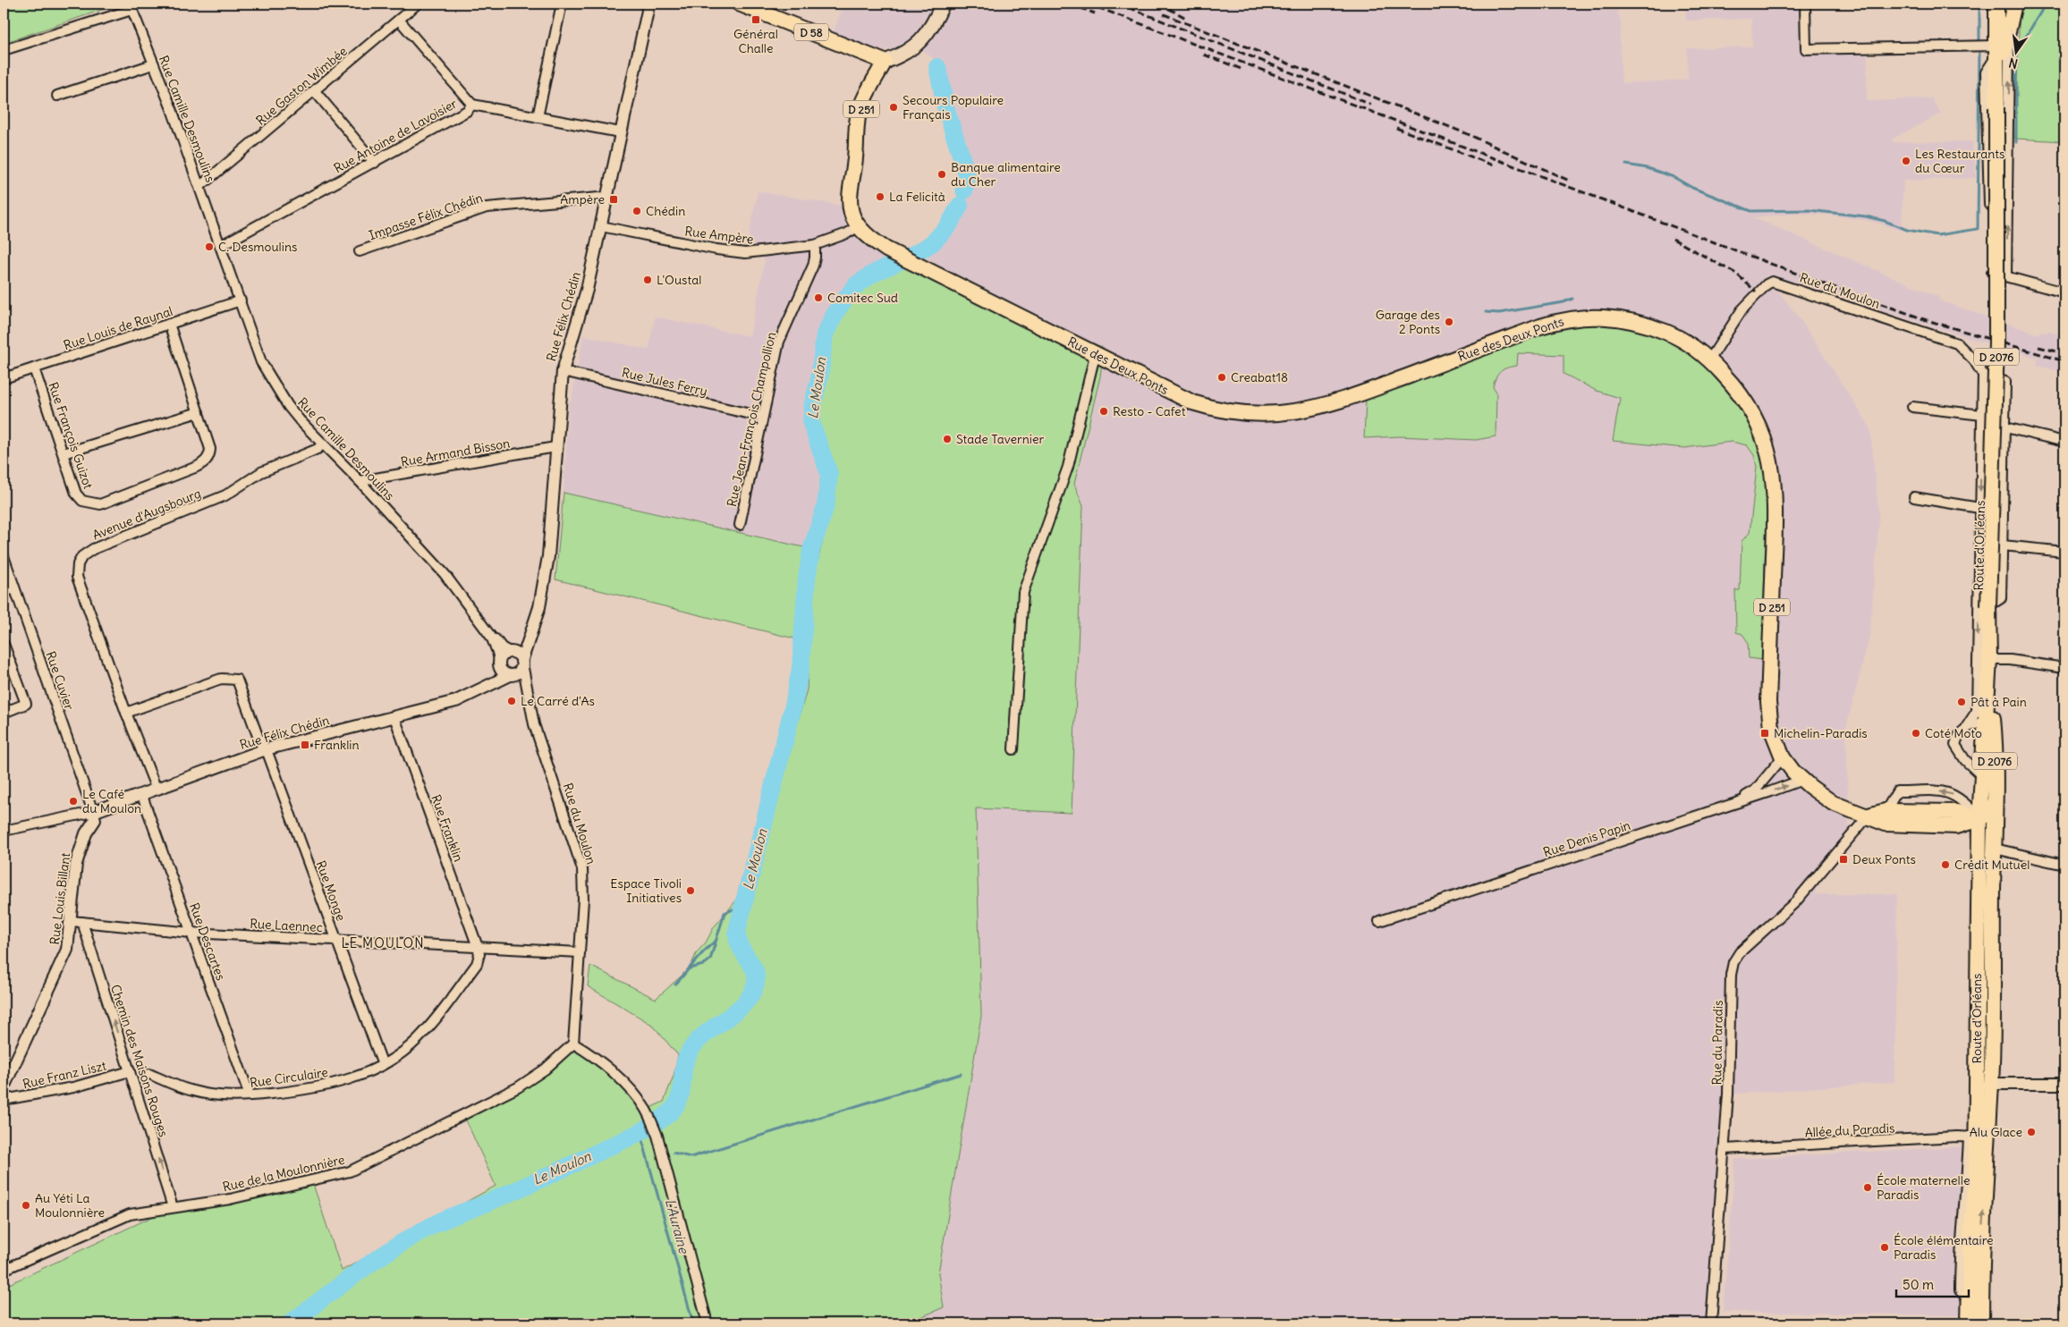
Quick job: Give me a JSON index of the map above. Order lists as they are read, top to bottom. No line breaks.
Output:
{"streets":{"main road":["D 58","D 251","Rue des Deux Ponts","D 2076","Route d'Orléans"],"street":["Rue Gaston Wimbée","Rue Camille Desmoulins","Rue Antoine de Lavoisier","Impasse Félix Chédin","Rue Ampère","Rue du Moulon","Rue Félix Chédin","Rue Louis de Raynal","Rue Jules Ferry","Rue Jean-François Champollion","Rue François Guizot","Rue Armand Bisson","Avenue d'Augsbourg","Rue Cuvier","Rue Franklin","Rue Denis Papin","Rue Monge","Rue Louis Billant","Rue Laennec","Rue Descartes","Rue du Paradis","Chemin des Maisons Rouges","Rue Franz Liszt","Rue Circulaire","Allée du Paradis","Rue de la Moulonnière"]},"crossings":[["D 58","D 251"],["Rue Gaston Wimbée","Rue Camille Desmoulins"],["D 251","Rue Ampère"],["D 251","Rue des Deux Ponts"],["Rue Camille Desmoulins","Rue Antoine de Lavoisier"],["Rue Camille Desmoulins","Rue du Moulon"],["Rue Camille Desmoulins","Rue Félix Chédin"],["Rue Camille Desmoulins","Rue Louis de Raynal"],["Rue Camille Desmoulins","Rue Armand Bisson"],["Rue Camille Desmoulins","Avenue d'Augsbourg"],["Rue Antoine de Lavoisier","Rue Félix Chédin"],["Impasse Félix Chédin","Rue Félix Chédin"],["Rue Ampère","Rue Félix Chédin"],["Rue Ampère","Rue des Deux Ponts"],["Rue Ampère","Rue Jean-François Champollion"],["Rue du Moulon","Rue Félix Chédin"],["Rue du Moulon","Rue des Deux Ponts"],["Rue du Moulon","Route d'Orléans"],["Rue du Moulon","Rue Laennec"],["Rue du Moulon","Rue de la Moulonnière"],["Rue Félix Chédin","Rue Jules Ferry"],["Rue Félix Chédin","Rue Armand Bisson"],["Rue Félix Chédin","Avenue d'Augsbourg"],["Rue Félix Chédin","Rue Cuvier"],["Rue Félix Chédin","Rue Franklin"],["Rue Félix Chédin","Rue Monge"],["Rue Félix Chédin","Rue Louis Billant"],["Rue Félix Chédin","Rue Descartes"],["Rue Louis de Raynal","Rue François Guizot"],["Rue des Deux Ponts","Route d'Orléans"],["Rue des Deux Ponts","Rue Denis Papin"],["Rue des Deux Ponts","Rue du Paradis"],["D 2076","Route d'Orléans"],["Rue Jules Ferry","Rue Jean-François Champollion"],["Avenue d'Augsbourg","Rue Monge"],["Route d'Orléans","Allée du Paradis"],["Rue Cuvier","Rue Louis Billant"],["Rue Franklin","Rue Laennec"],["Rue Franklin","Rue Circulaire"],["Rue Monge","Rue Laennec"],["Rue Monge","Rue Circulaire"],["Rue Louis Billant","Rue Laennec"],["Rue Louis Billant","Chemin des Maisons Rouges"],["Rue Laennec","Rue Descartes"],["Rue Laennec","Chemin des Maisons Rouges"],["Rue Laennec","Rue Circulaire"],["Rue Descartes","Rue Circulaire"],["Rue du Paradis","Allée du Paradis"],["Chemin des Maisons Rouges","Rue Franz Liszt"],["Chemin des Maisons Rouges","Rue de la Moulonnière"]],"one_way":["Chemin des Maisons Rouges"],"districts":["LE MOULON"],"water":["Le Moulon","L'Auraine"],"places":{"transit":["Général Challe","Ampère","Michelin-Paradis","Franklin","Deux Ponts"],"other":["Secours Populaire Français","Les Restaurants du Cœur","Banque alimentaire du Cher","La Felicità","Chédin","C. Desmoulins","L'Oustal","Comitec Sud","Garage des 2 Ponts","Creabat18","Resto - Cafet","Stade Tavernier","Le Carré d'As","Pât à Pain","Coté Moto","Le Café du Moulon","Crédit Mutuel","Espace Tivoli Initiatives","Alu Glace","École maternelle Paradis","Au Yéti La Moulonnière","École élémentaire Paradis"]},"scale_bar":"50 m","north":"bottom"}
